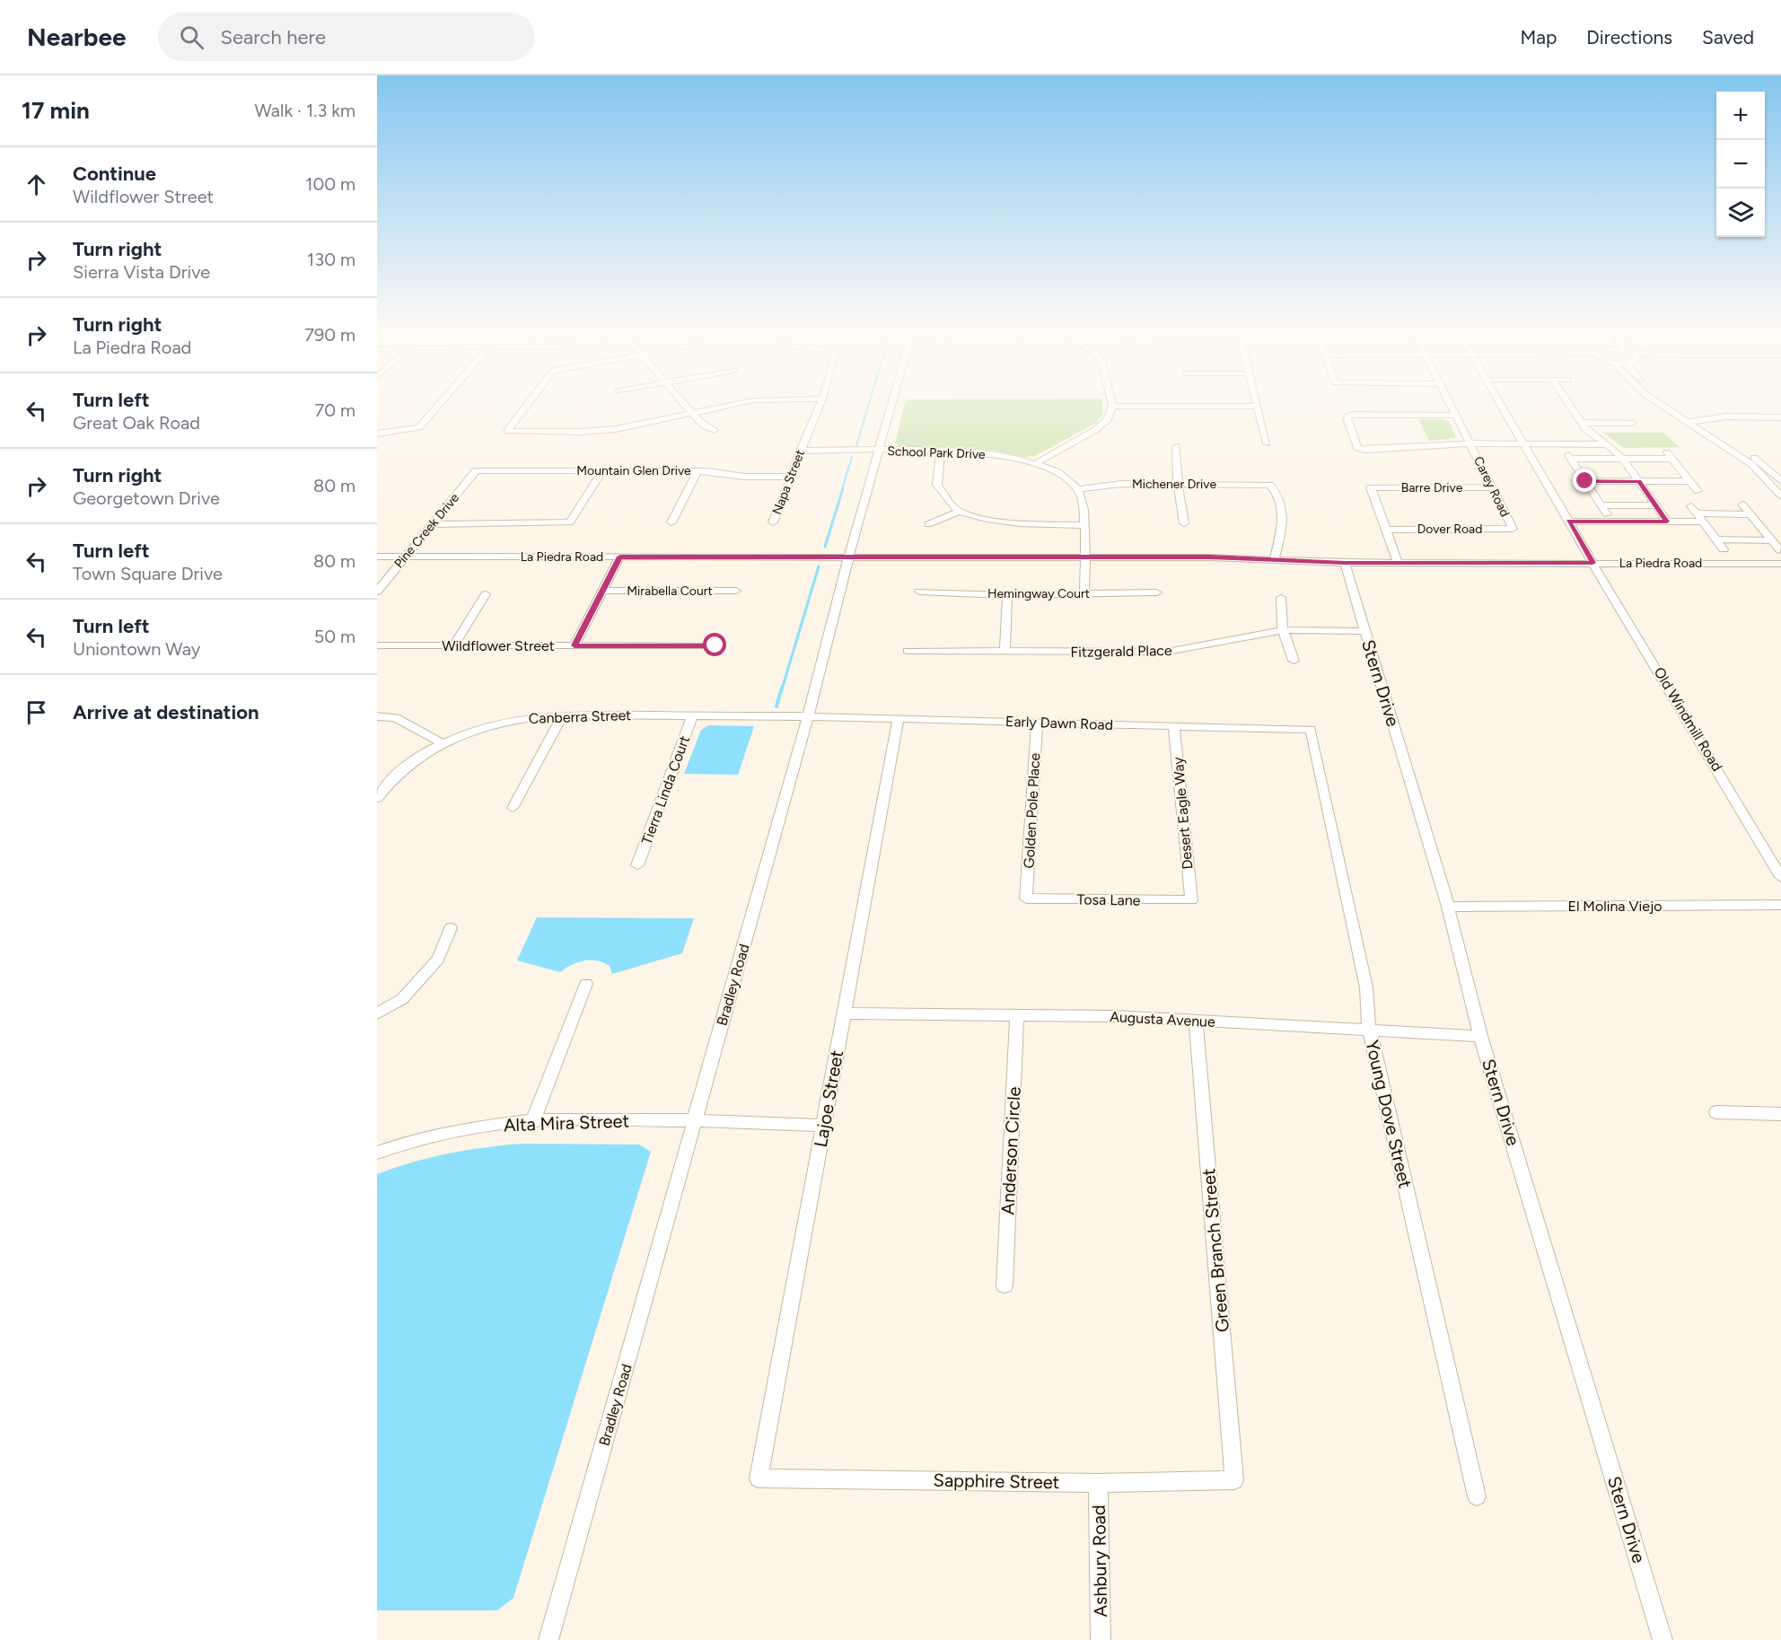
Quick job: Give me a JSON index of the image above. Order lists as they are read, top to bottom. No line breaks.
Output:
{"streets":{"street":["School Park Drive","Mountain Glen Drive","Napa Street","Michener Drive","Carey Road","Barre Drive","Dover Road","Pine Creek Drive","La Piedra Road","Mirabella Court","Hemingway Court","Wildflower Street","Fitzgerald Place","Stern Drive","Canberra Street","Old Windmill Road","Early Dawn Road","Tierra Linda Court","Golden Pole Place","Desert Eagle Way","Tosa Lane","El Molina Viejo","Bradley Road","Augusta Avenue","Lajoe Street","Young Dove Street","Alta Mira Street","Anderson Circle","Green Branch Street","Sapphire Street","Ashbury Road"]},"crossings":[["School Park Drive","Napa Street"],["School Park Drive","Michener Drive"],["School Park Drive","Bradley Road"],["Mountain Glen Drive","Napa Street"],["Mountain Glen Drive","Pine Creek Drive"],["Michener Drive","La Piedra Road"],["Carey Road","Barre Drive"],["Carey Road","Dover Road"],["Barre Drive","Dover Road"],["Pine Creek Drive","La Piedra Road"],["La Piedra Road","Stern Drive"],["La Piedra Road","Old Windmill Road"],["La Piedra Road","Bradley Road"],["Fitzgerald Place","Stern Drive"],["Stern Drive","El Molina Viejo"],["Stern Drive","Augusta Avenue"],["Canberra Street","Early Dawn Road"],["Canberra Street","Tierra Linda Court"],["Canberra Street","Bradley Road"],["Early Dawn Road","Golden Pole Place"],["Early Dawn Road","Desert Eagle Way"],["Early Dawn Road","Bradley Road"],["Early Dawn Road","Lajoe Street"],["Early Dawn Road","Young Dove Street"],["Golden Pole Place","Tosa Lane"],["Desert Eagle Way","Tosa Lane"],["Bradley Road","Alta Mira Street"],["Augusta Avenue","Lajoe Street"],["Augusta Avenue","Young Dove Street"],["Augusta Avenue","Anderson Circle"],["Augusta Avenue","Green Branch Street"],["Lajoe Street","Alta Mira Street"],["Lajoe Street","Sapphire Street"],["Green Branch Street","Sapphire Street"],["Sapphire Street","Ashbury Road"]],"page":{"header":"Nearbee","search":"Search here","nav":["Map","Directions","Saved"],"heading":["17 min","Walk · 1.3 km"],"map_buttons":["+","−"],"list":[["Continue","Wildflower Street","100 m"],["Turn right","Sierra Vista Drive","130 m"],["Turn right","La Piedra Road","790 m"],["Turn left","Great Oak Road","70 m"],["Turn right","Georgetown Drive","80 m"],["Turn left","Town Square Drive","80 m"],["Turn left","Uniontown Way","50 m"],"Arrive at destination"]}}
